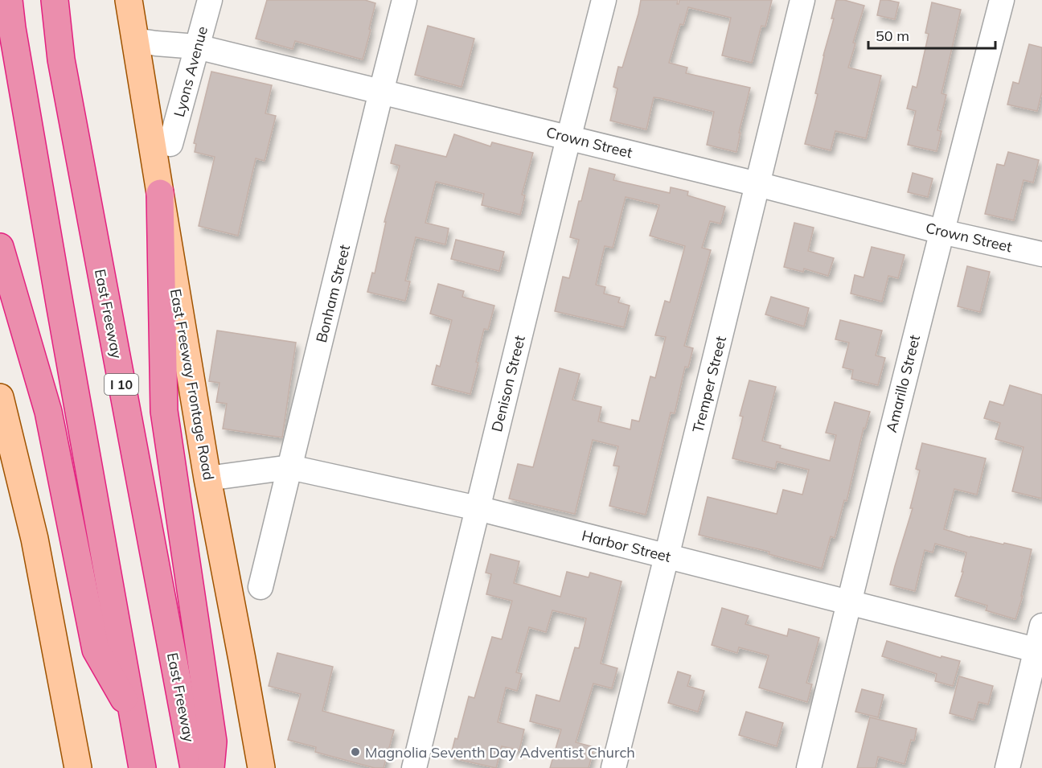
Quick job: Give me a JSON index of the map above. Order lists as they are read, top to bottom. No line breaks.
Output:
{"streets":{"highway":["East Freeway","I 10"],"main road":["East Freeway Frontage Road"],"street":["Lyons Avenue","Crown Street","Bonham Street","Denison Street","Amarillo Street","Tremper Street","Harbor Street"]},"crossings":[["Lyons Avenue","Crown Street"],["Crown Street","Bonham Street"],["Crown Street","Denison Street"],["Crown Street","Amarillo Street"],["Crown Street","East Freeway Frontage Road"],["Crown Street","Tremper Street"],["Bonham Street","Harbor Street"],["Denison Street","Harbor Street"],["Amarillo Street","Harbor Street"],["East Freeway Frontage Road","Harbor Street"],["Tremper Street","Harbor Street"]],"places":["Magnolia Seventh Day Adventist Church"],"scale_bar":"50 m"}
